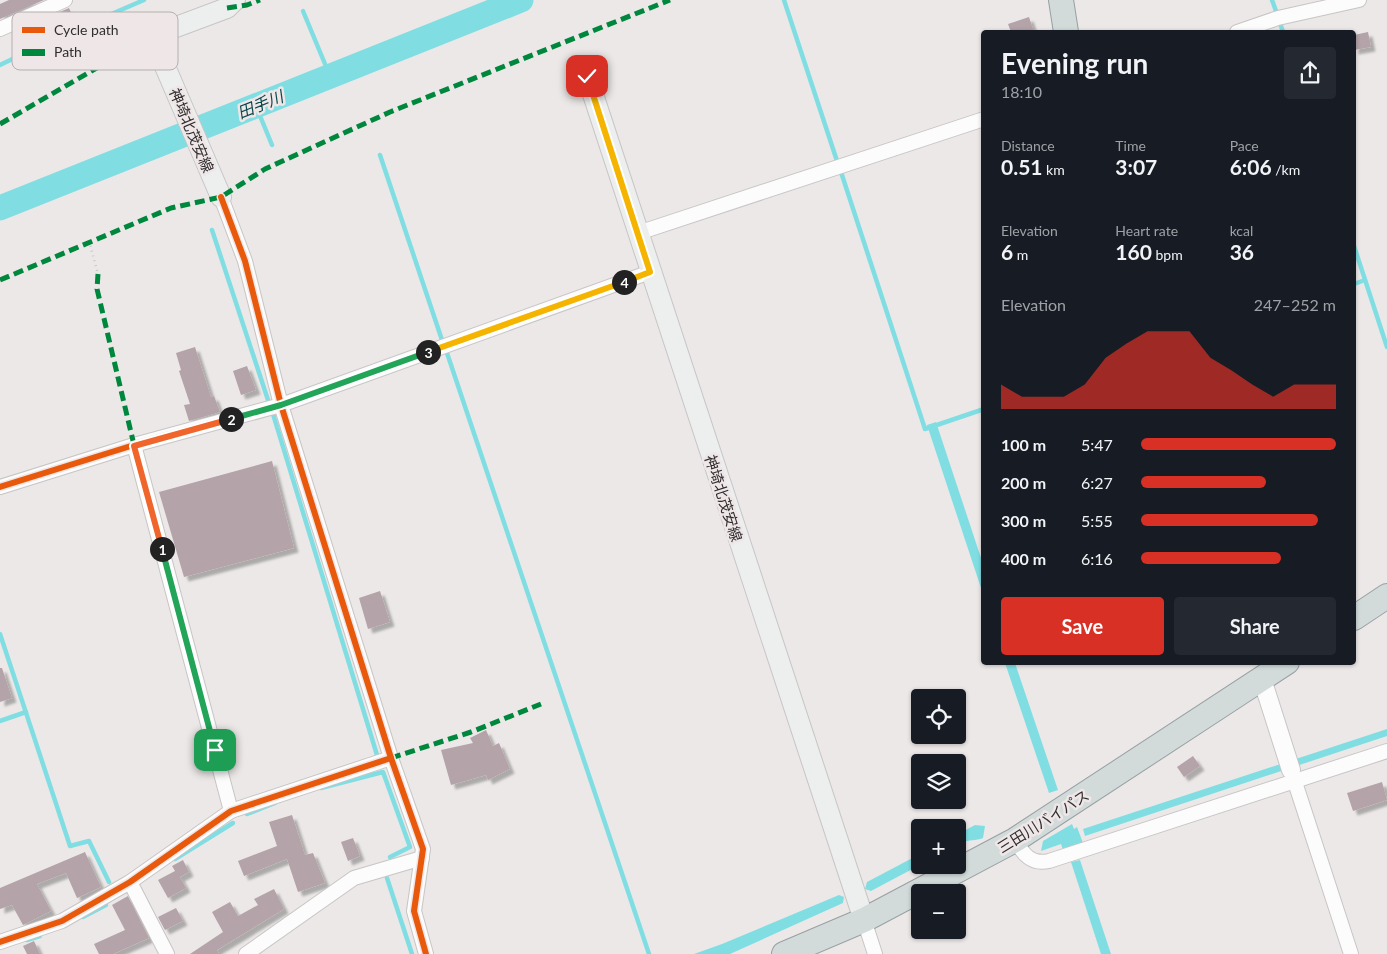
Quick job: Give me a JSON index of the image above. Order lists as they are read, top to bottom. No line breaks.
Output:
{"streets":{"highway":["三田川バイパス"],"main road":["神埼北茂安線"]},"crossings":[["神埼北茂安線","三田川バイパス"]],"water":["田手川"],"legend":["Cycle path","Path"],"page":{"heading":["Evening run","18:10"],"stats":[["Distance","0.51 km"],["Time","3:07"],["Pace","6:06 /km"],["Elevation","6 m"],["Heart rate","160 bpm"],["kcal","36"]],"pins":["4","3","2","1"],"chart":["Elevation","247–252 m"],"list":[{"name":"100 m","note":"5:47"},{"name":"200 m","note":"6:27"},{"name":"300 m","note":"5:55"},{"name":"400 m","note":"6:16"}],"buttons":["Save","Share"],"map_buttons":["+","−"]}}
